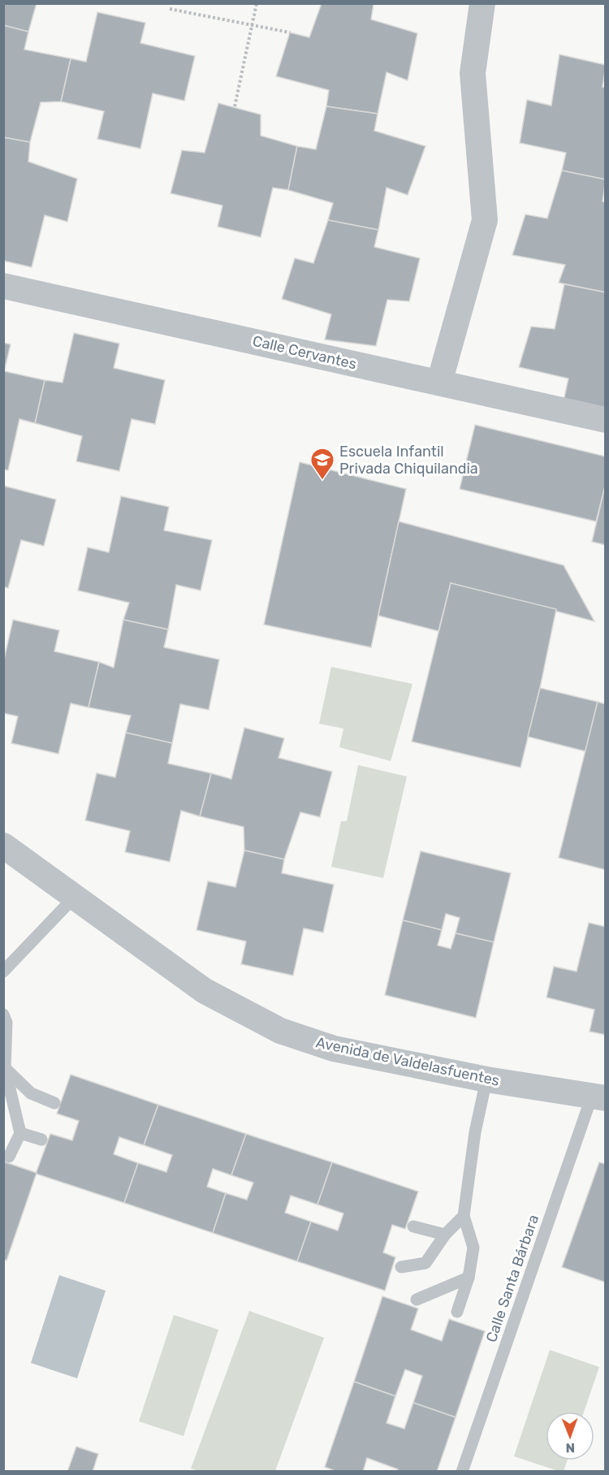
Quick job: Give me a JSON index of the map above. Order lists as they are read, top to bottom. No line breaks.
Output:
{"streets":{"street":["Calle Cervantes","Avenida de Valdelasfuentes"],"lane":["Calle Santa Bárbara"]},"crossings":[["Avenida de Valdelasfuentes","Calle Santa Bárbara"]],"places":{"school or university":["Escuela Infantil Privada Chiquilandia"]},"north":"bottom"}
